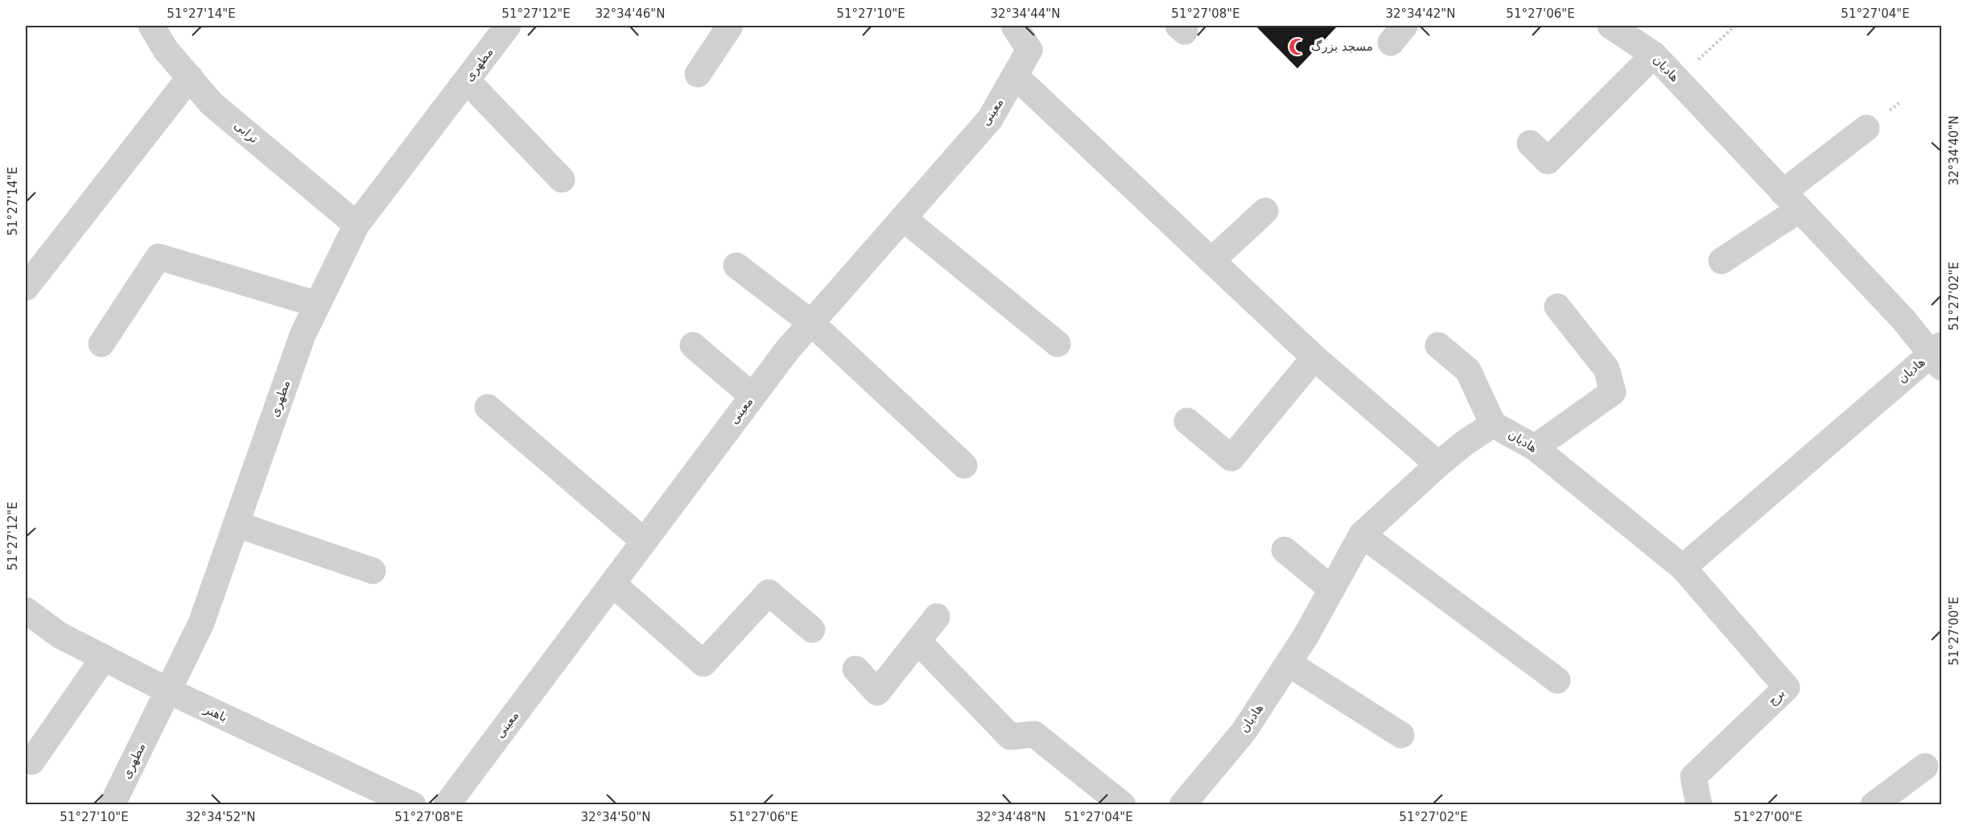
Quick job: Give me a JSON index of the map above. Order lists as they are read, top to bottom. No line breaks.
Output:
{"streets":{"street":["مطهری","هادیان","معینی","ترابی","برج","باهنر"]},"crossings":[["مطهری","ترابی"],["مطهری","باهنر"],["هادیان","برج"]],"places":{"mosque":["مسجد بزرگ"]},"coordinates":["51°27'14\"E","51°27'12\"E","32°34'46\"N","51°27'10\"E","32°34'44\"N","51°27'08\"E","32°34'42\"N","51°27'06\"E","51°27'04\"E","32°34'40\"N","51°27'02\"E","51°27'00\"E","32°34'52\"N","32°34'50\"N","32°34'48\"N"]}
